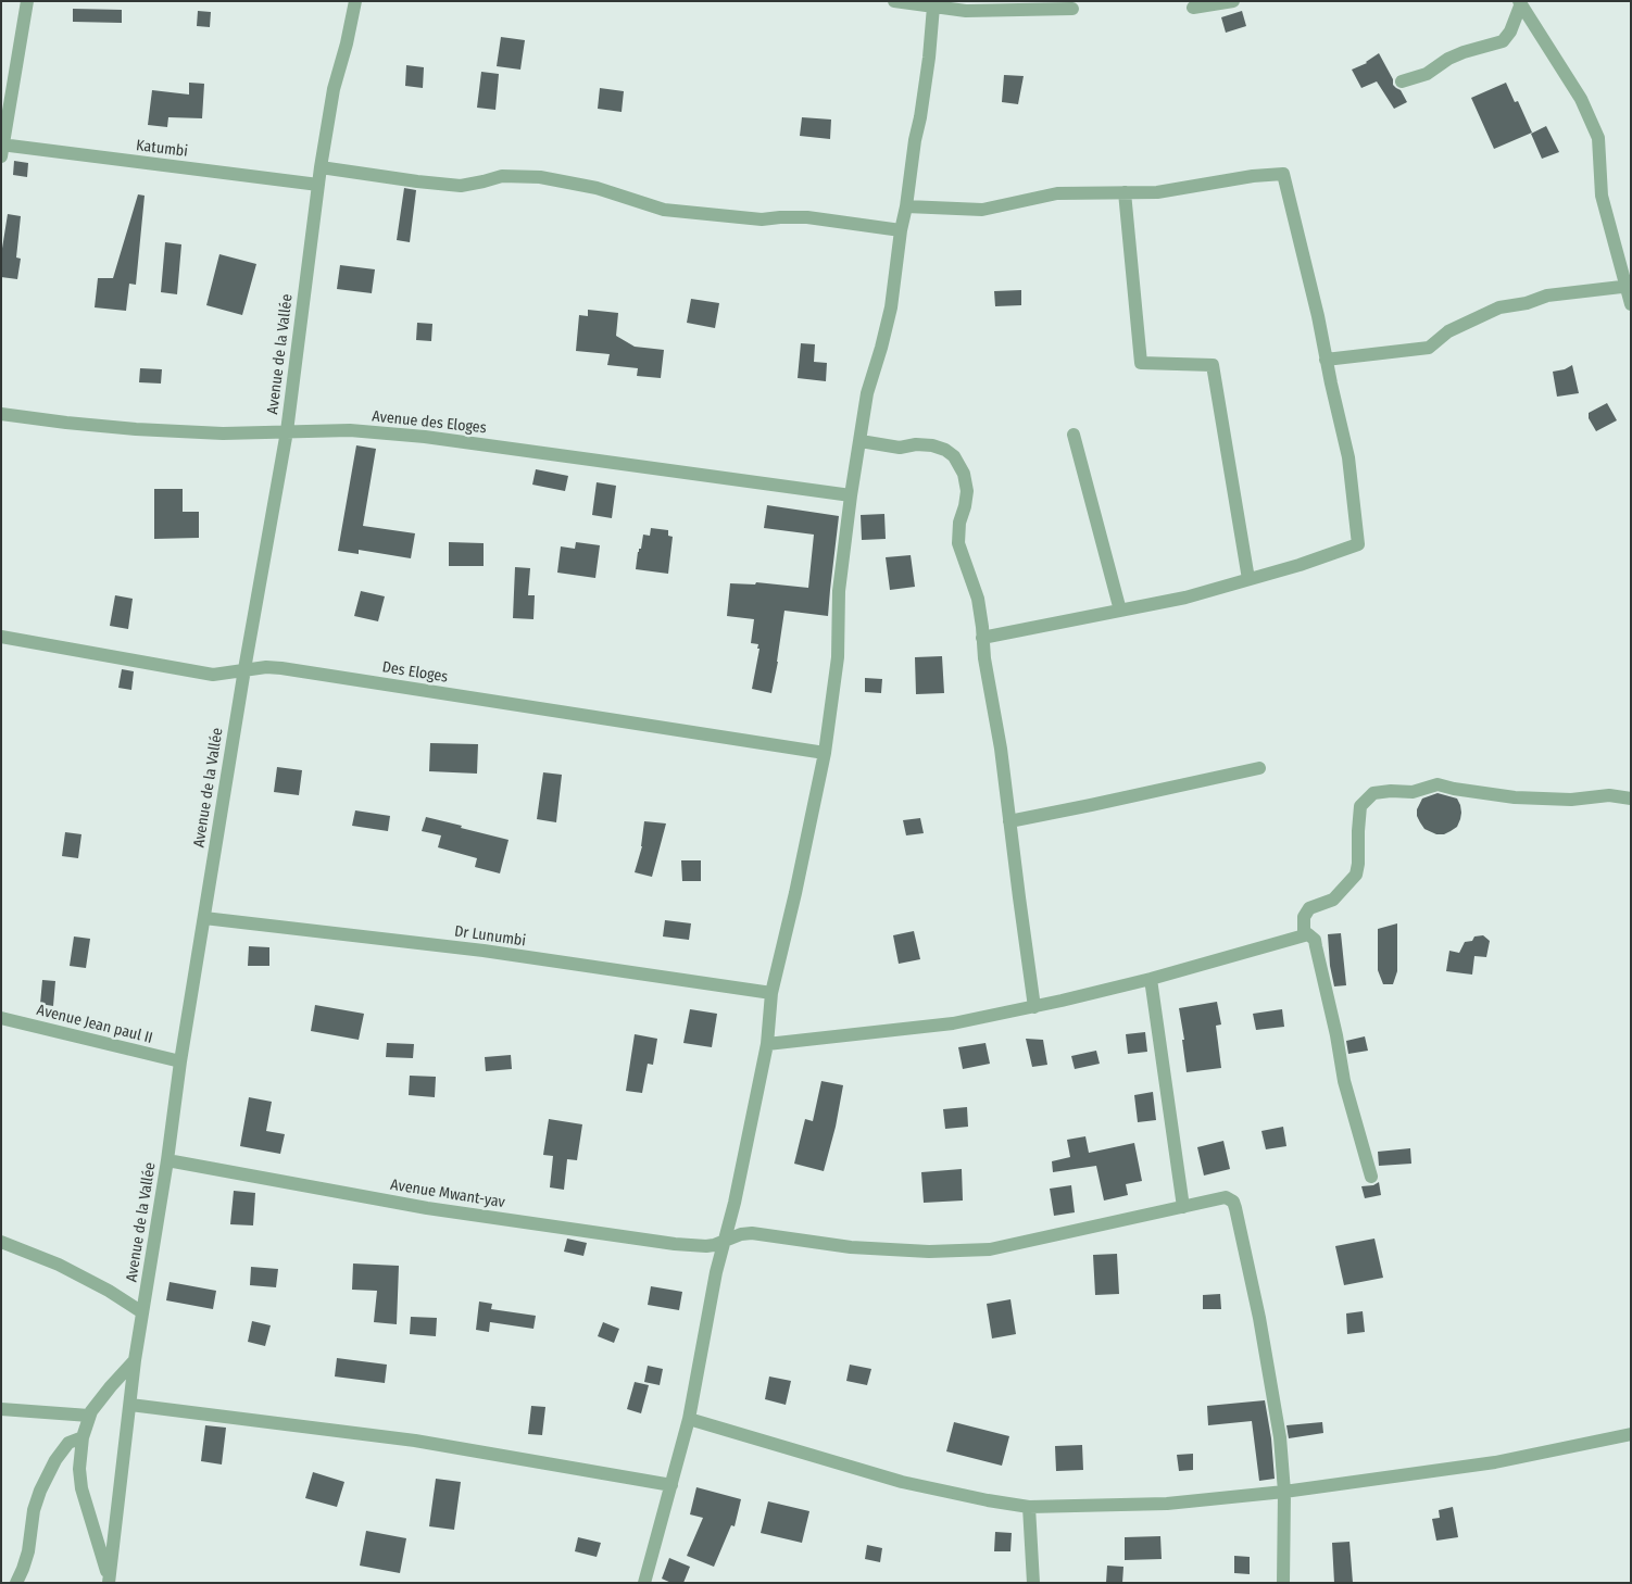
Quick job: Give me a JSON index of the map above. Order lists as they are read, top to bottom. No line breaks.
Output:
{"streets":{"street":["Katumbi","Avenue de la Vallée","Avenue des Eloges","Des Eloges","Dr Lunumbi","Avenue Jean paul II","Avenue Mwant-yav"]},"crossings":[["Katumbi","Avenue de la Vallée"],["Avenue de la Vallée","Avenue des Eloges"],["Avenue de la Vallée","Des Eloges"],["Avenue de la Vallée","Dr Lunumbi"],["Avenue de la Vallée","Avenue Jean paul II"],["Avenue de la Vallée","Avenue Mwant-yav"]]}
